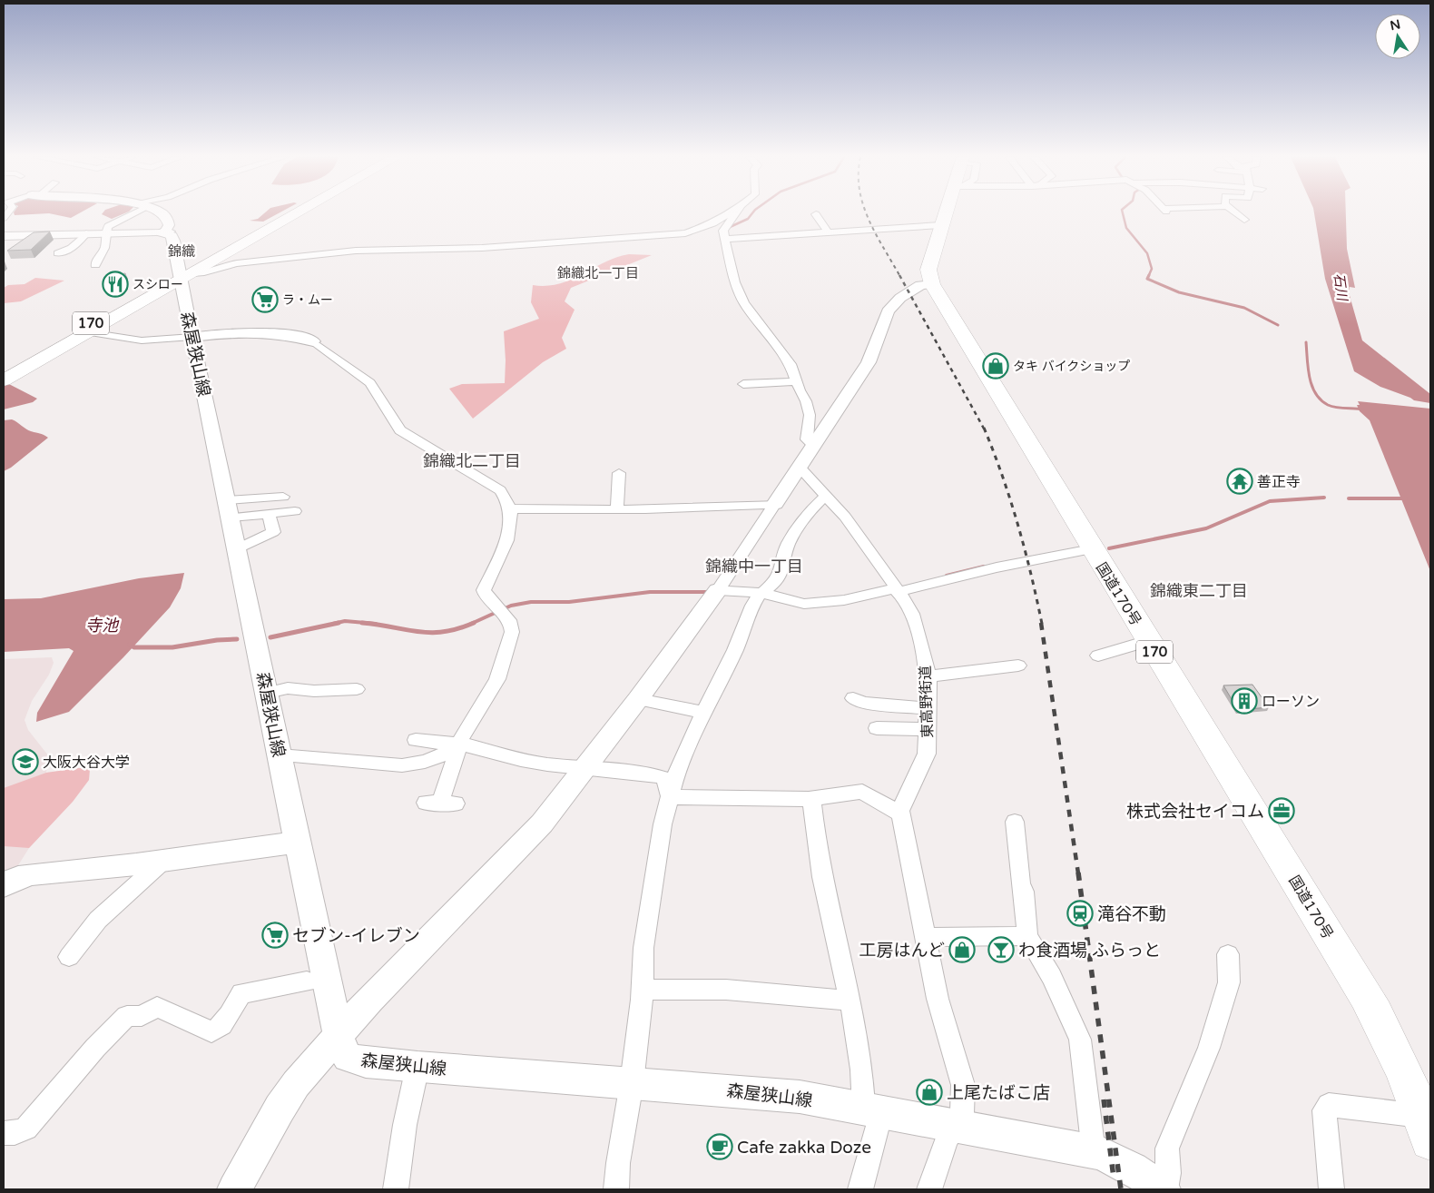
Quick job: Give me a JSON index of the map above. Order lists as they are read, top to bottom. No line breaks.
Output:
{"streets":{"highway":["170","国道170号"],"street":["森屋狭山線","東高野街道"]},"crossings":[["170","森屋狭山線"]],"districts":["錦織","錦織北一丁目","錦織北二丁目","錦織中一丁目","錦織東二丁目"],"water":["石川","寺池"],"places":{"restaurant":["スシロー"],"supermarket":["ラ・ムー","セブン-イレブン"],"shop":["タキ バイクショップ","工房はんど","上尾たばこ店"],"temple":["善正寺"],"building":["ローソン"],"school or university":["大阪大谷大学"],"office":["株式会社セイコム"],"station":["滝谷不動"],"bar":["わ食酒場 ふらっと"],"cafe":["Cafe zakka Doze"]},"north":"top"}
